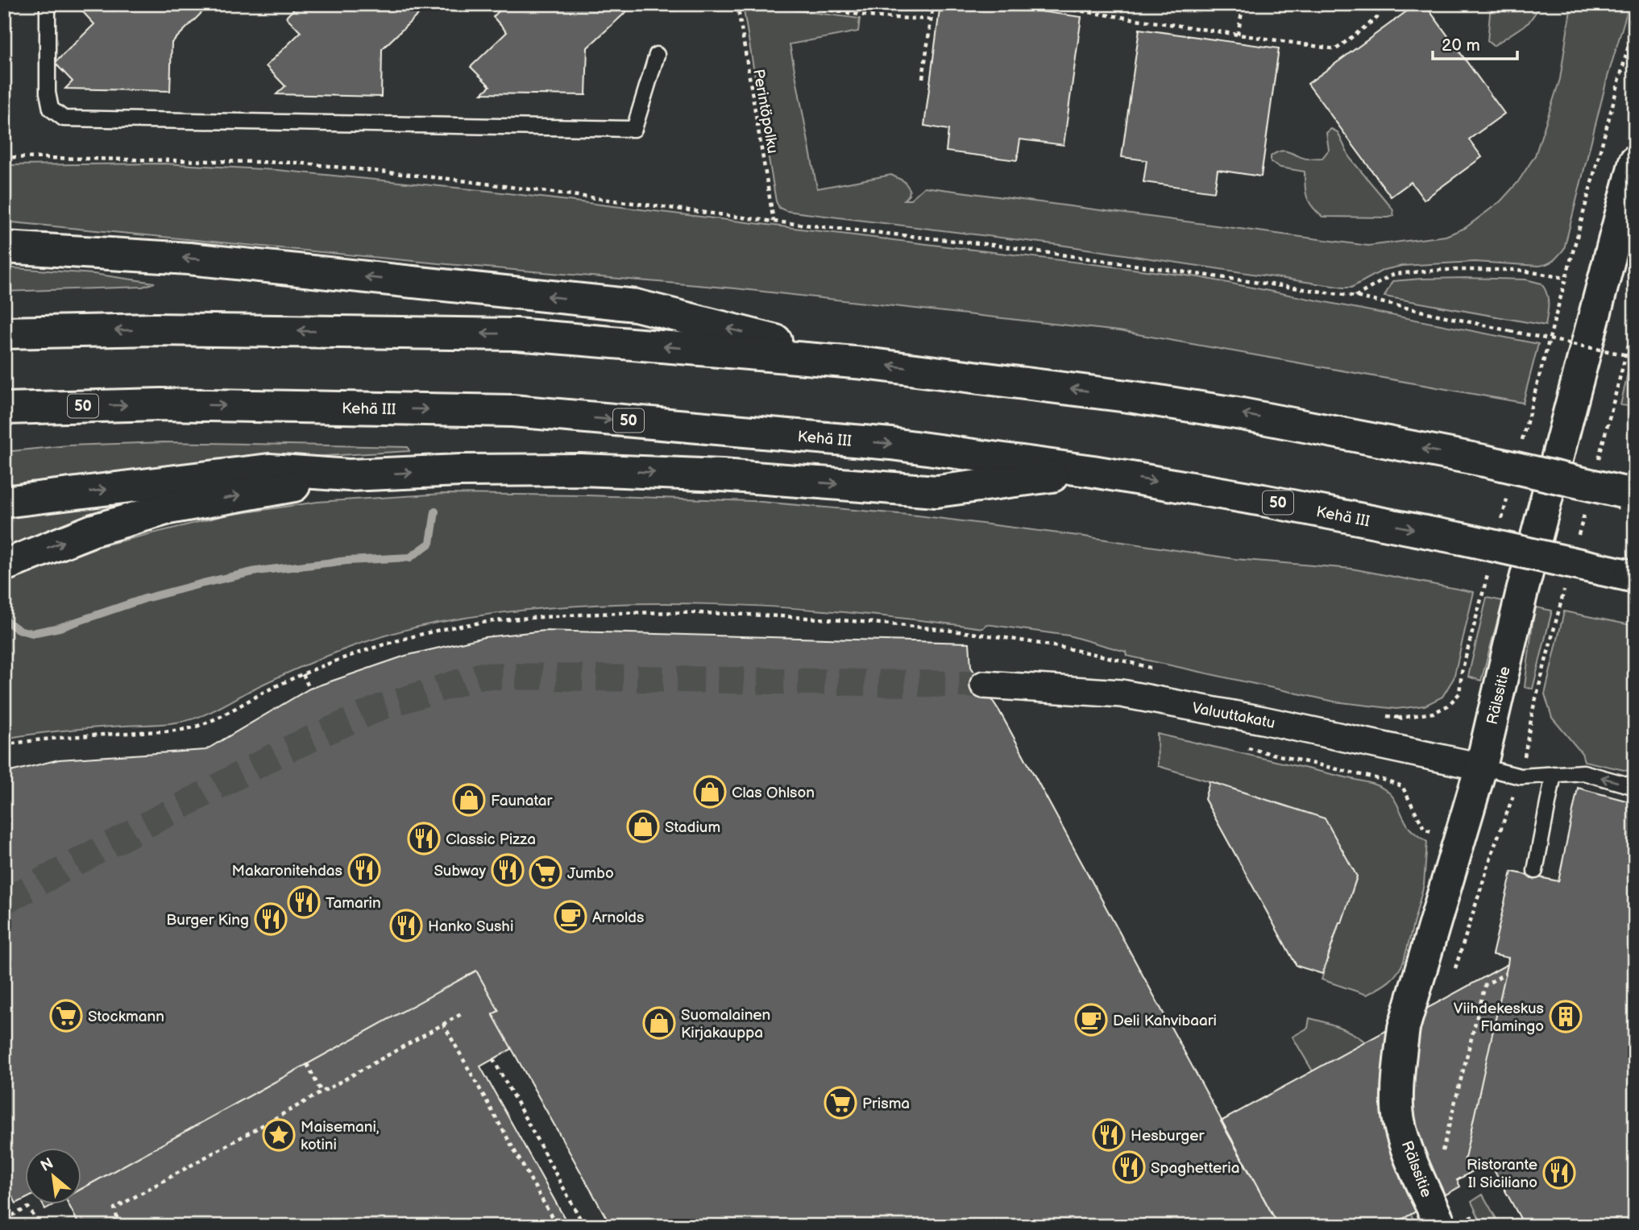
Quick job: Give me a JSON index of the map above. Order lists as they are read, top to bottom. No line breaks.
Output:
{"streets":{"main road":["50","Kehä III","Rälssitie"],"street":["Valuuttakatu"],"path":["Perintöpolku"]},"crossings":[["Rälssitie","Valuuttakatu"]],"places":{"shop":["Clas Ohlson","Faunatar","Stadium","Suomalainen Kirjakauppa"],"restaurant":["Classic Pizza","Makaronitehdas","Subway","Tamarin","Burger King","Hanko Sushi","Hesburger","Spaghetteria","Ristorante Il Siciliano"],"supermarket":["Jumbo","Stockmann","Prisma"],"cafe":["Arnolds","Deli Kahvibaari"],"building":["Viihdekeskus Flamingo"],"place":["Maisemani, kotini"]},"scale_bar":"20 m","north":"top left"}
